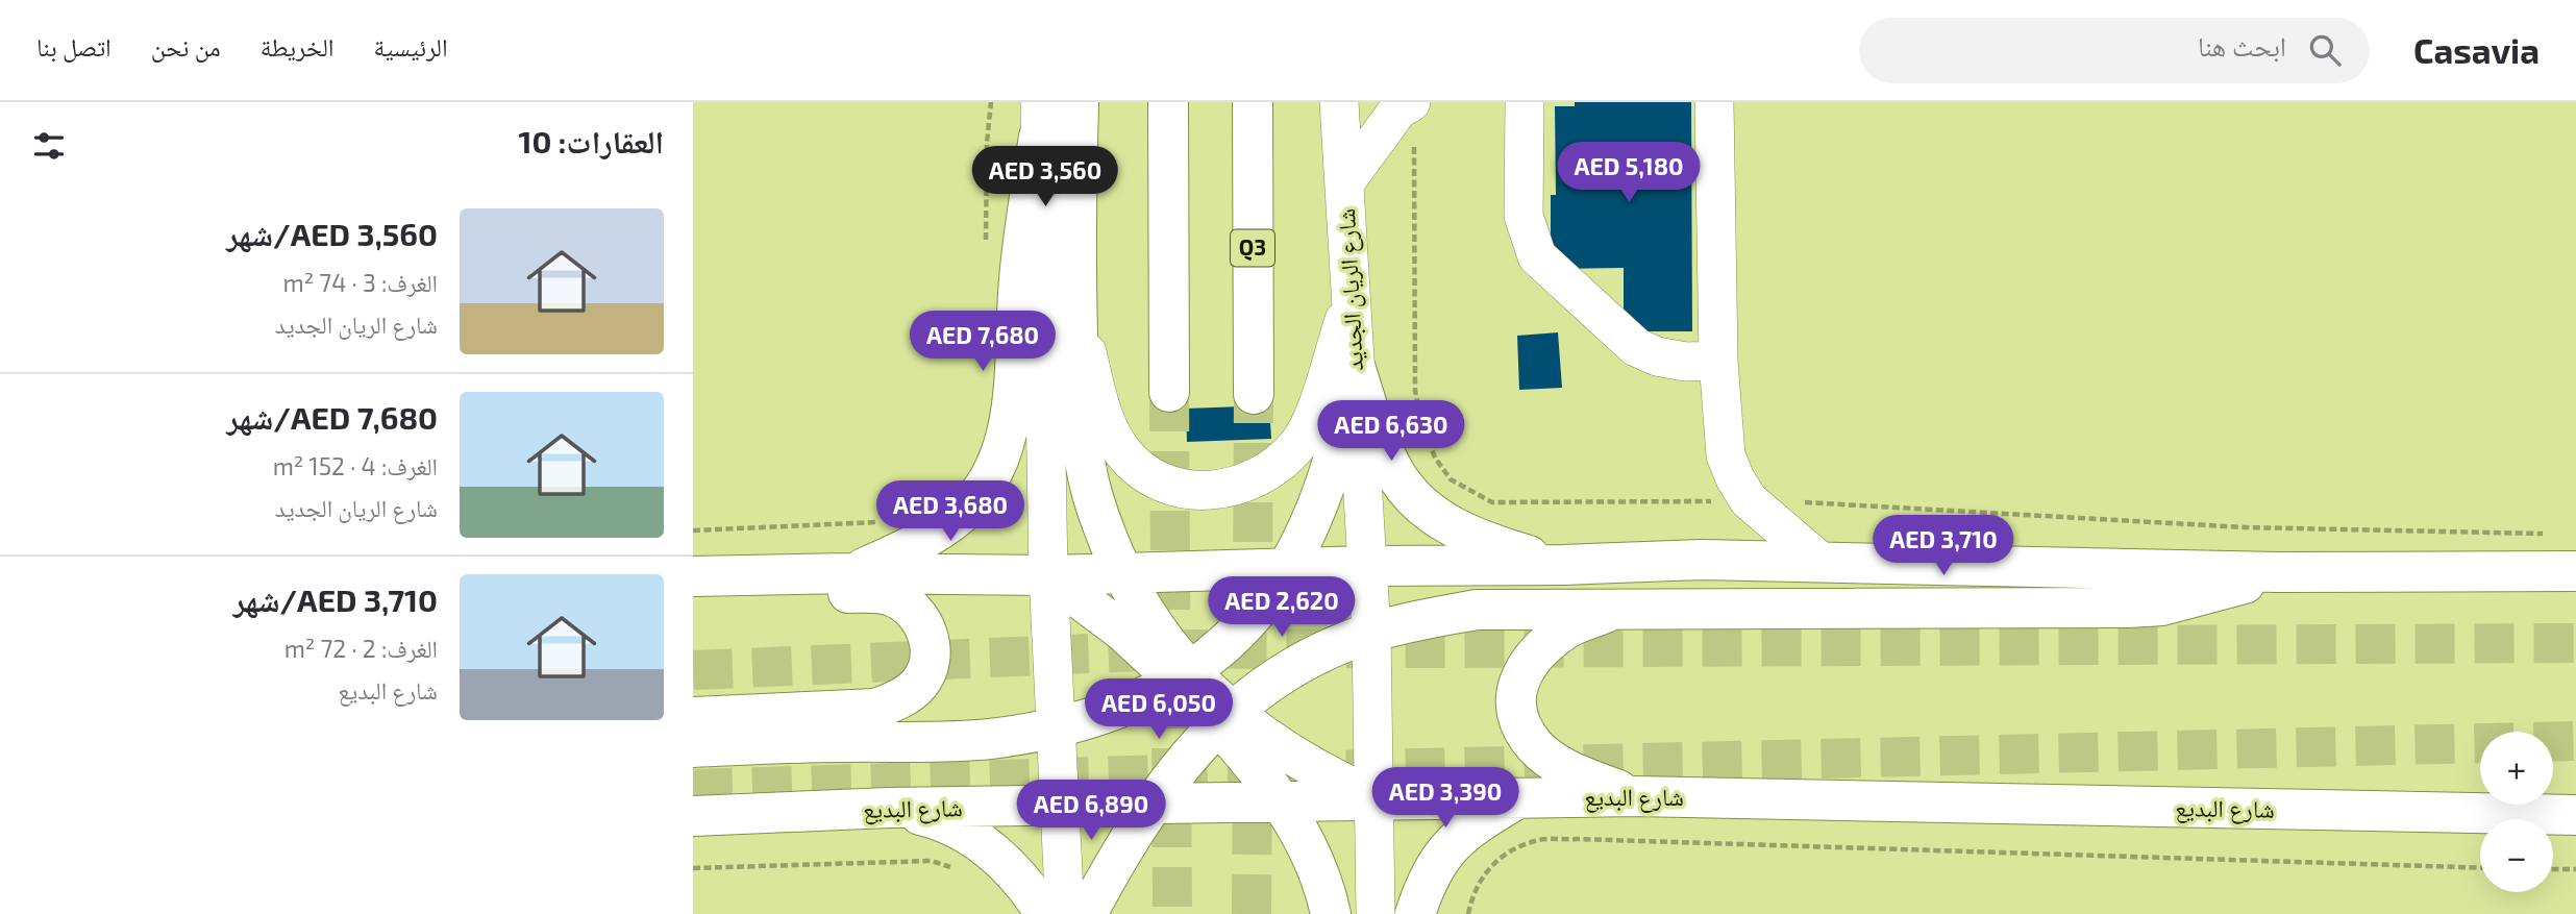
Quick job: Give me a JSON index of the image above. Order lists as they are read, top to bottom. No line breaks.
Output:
{"streets":{"main road":["Q3","شارع البديع"],"street":["شارع الريان الجديد"]},"crossings":[["شارع الريان الجديد","شارع البديع"]],"page":{"header":"Casavia","search":"ابحث هنا","nav":["الرئيسية","الخريطة","من نحن","اتصل بنا"],"heading":"العقارات: 10","price":["AED 5,180","AED 3,560","AED 7,680","AED 6,630","AED 3,680","AED 3,710","AED 2,620","AED 6,050","AED 3,390","AED 6,890"],"list":[{"name":"AED 3,560/شهر","note":"الغرف: 3 · 74 m² · شارع الريان الجديد"},{"name":"AED 7,680/شهر","note":"الغرف: 4 · 152 m² · شارع الريان الجديد"},{"name":"AED 3,710/شهر","note":"الغرف: 2 · 72 m² · شارع البديع"}],"map_buttons":["+","−"]}}
